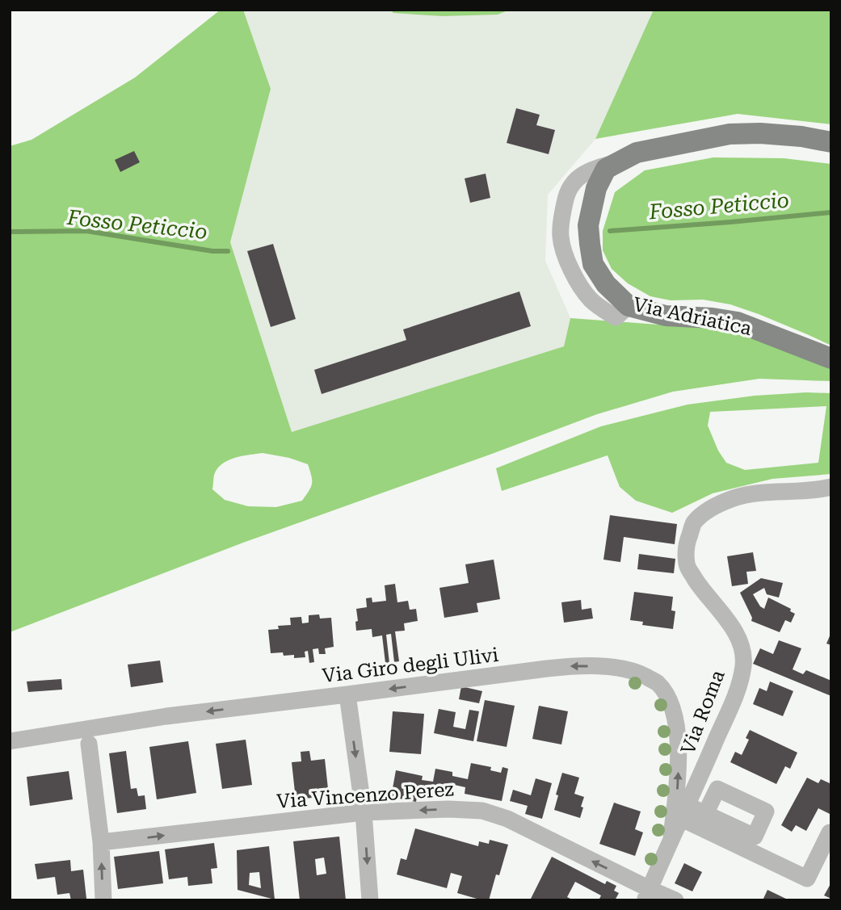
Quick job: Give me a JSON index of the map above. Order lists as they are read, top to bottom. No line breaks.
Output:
{"streets":{"main road":["Via Adriatica"],"street":["Via Giro degli Ulivi","Via Roma","Via Vincenzo Perez"]},"crossings":[["Via Giro degli Ulivi","Via Roma"],["Via Roma","Via Vincenzo Perez"]],"one_way":["Via Giro degli Ulivi"],"water":["Fosso Peticcio"]}
